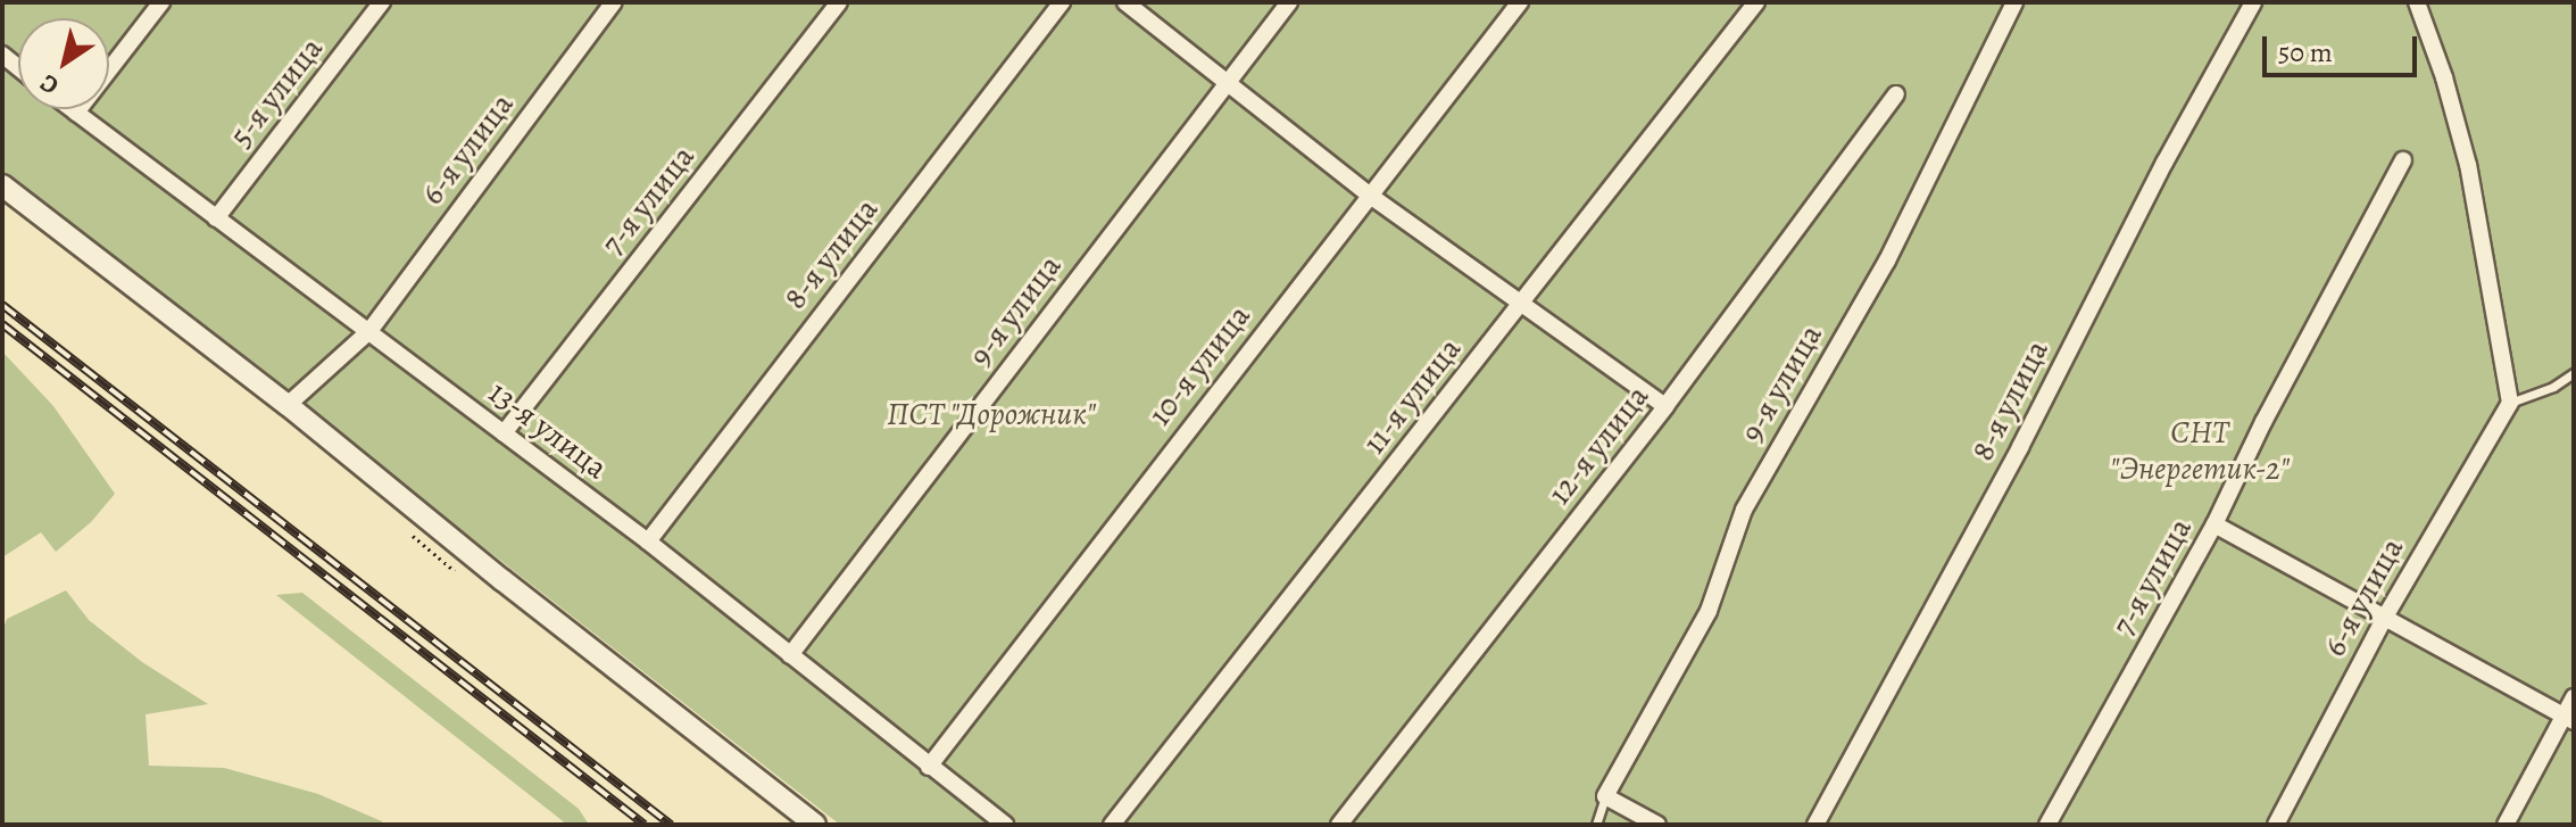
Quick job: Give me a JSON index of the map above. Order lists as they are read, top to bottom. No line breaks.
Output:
{"streets":{"street":["5-я улица","6-я улица","7-я улица","8-я улица","9-я улица","10-я улица","11-я улица","13-я улица","12-я улица"]},"crossings":[["5-я улица","13-я улица"],["6-я улица","13-я улица"],["7-я улица","13-я улица"],["8-я улица","13-я улица"],["9-я улица","13-я улица"],["10-я улица","13-я улица"]],"parks":["ПСТ \"Дорожник\"","СHТ \"Энергетик-2\""],"scale_bar":"50 m","north":"bottom left"}
